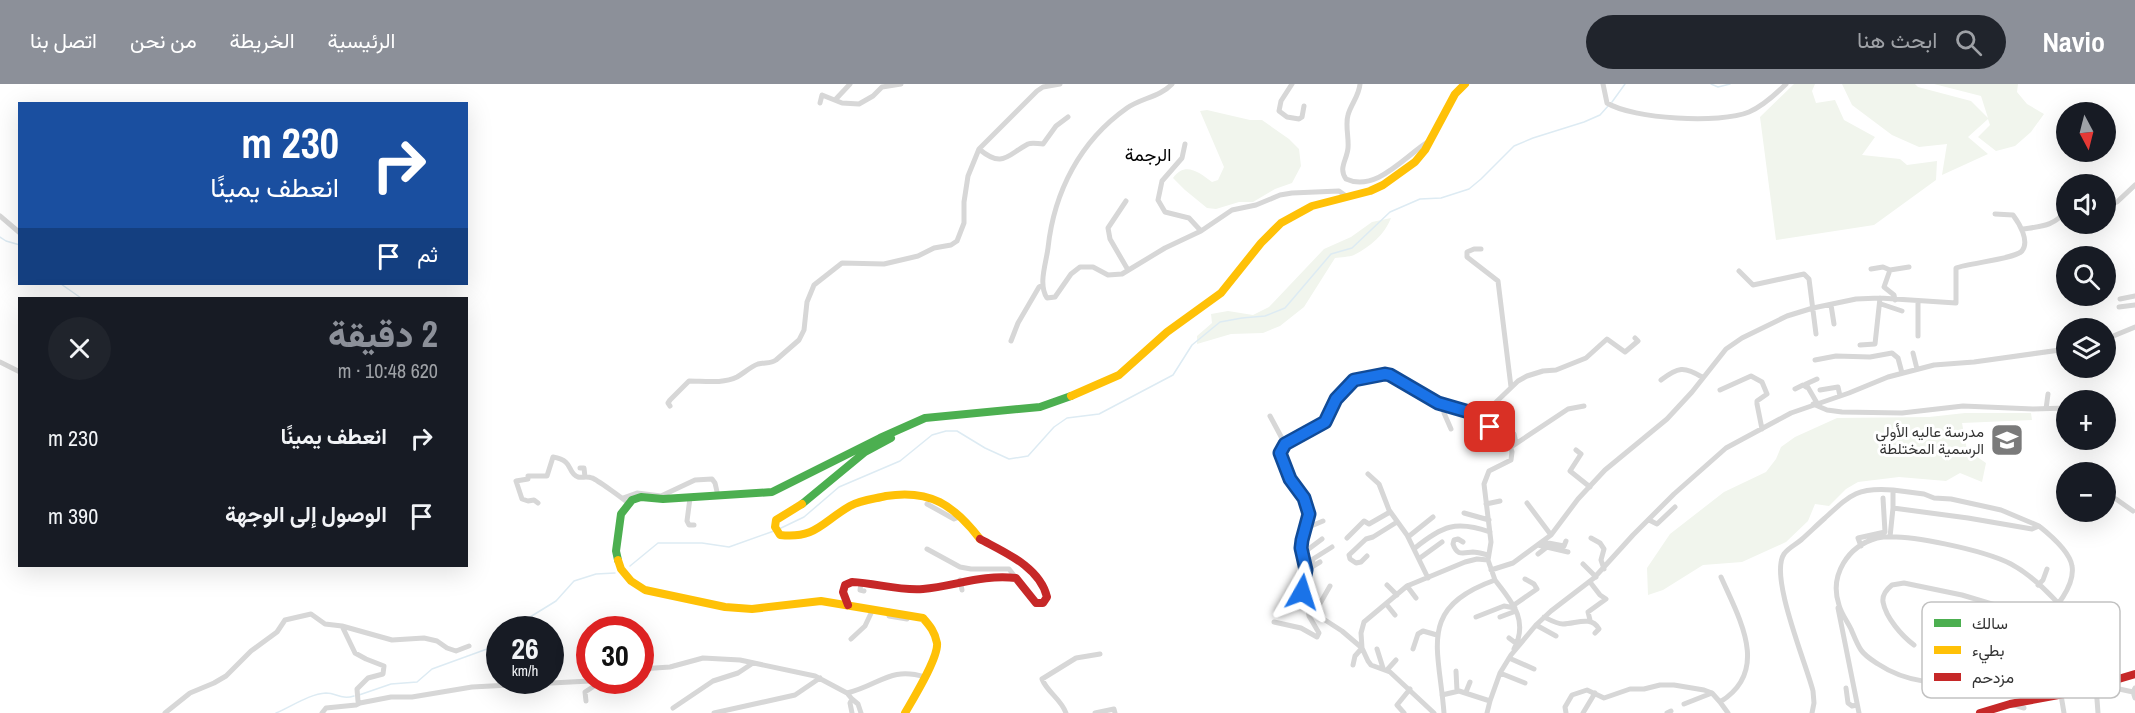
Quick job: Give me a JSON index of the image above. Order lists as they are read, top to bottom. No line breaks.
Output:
{"districts":["الرجمة"],"places":{"school or university":["مدرسة عاليه الأولى الرسمية المختلطة"]},"legend":["سالك","بطيء","مزدحم"],"north":"bottom","page":{"header":"Navio","search":"ابحث هنا","nav":["الرئيسية","الخريطة","من نحن","اتصل بنا"],"map_buttons":["+","−"],"turn":["230 m","انعطف يمينًا"],"then":"ثم","heading":["2 دقيقة","620 m · 10:48"],"list":[{"name":"انعطف يمينًا","value":"230 m"},{"name":"الوصول إلى الوجهة","value":"390 m"}],"speed":"26 km/h","limit":"30"}}
